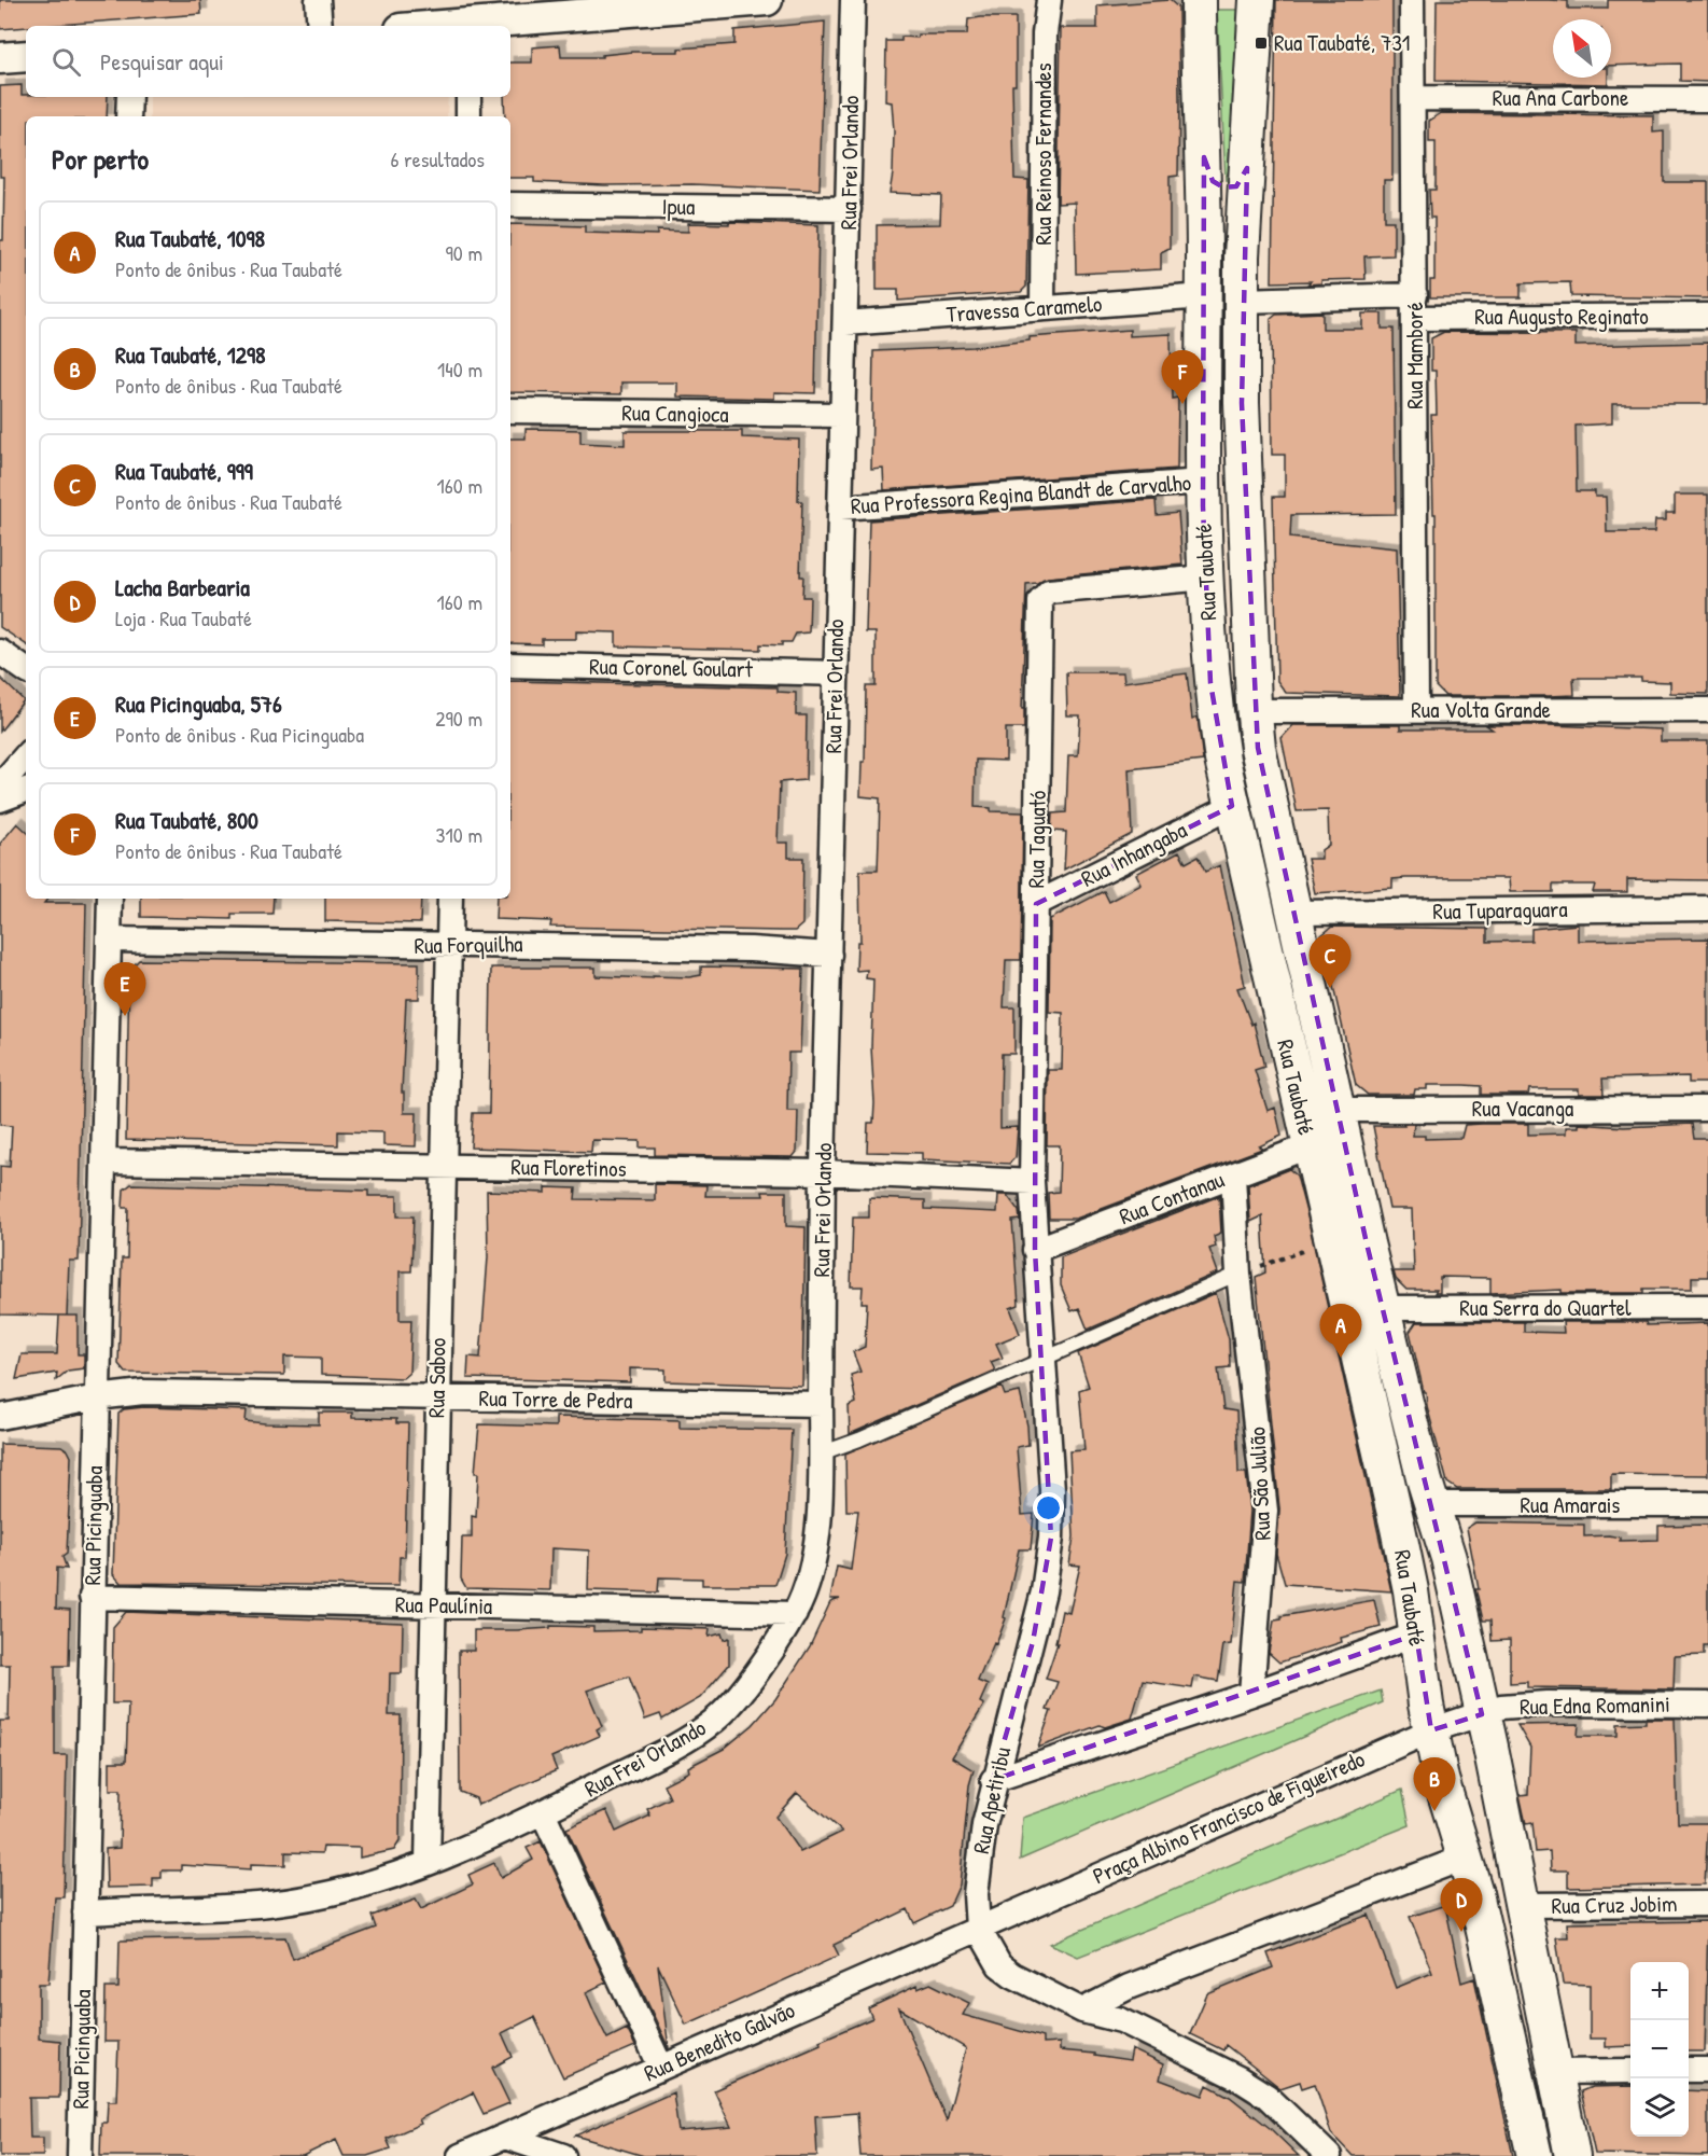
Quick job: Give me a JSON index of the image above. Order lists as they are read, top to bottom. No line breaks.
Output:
{"streets":{"main road":["Rua Taubaté"],"street":["Rua Ana Carbone","Rua Reinoso Fernandes","Rua Frei Orlando","Ipua","Travessa Caramelo","Rua Augusto Reginato","Rua Mamboré","Rua Cangioca","Rua Professora Regina Blandt de Carvalho","Rua Coronel Goulart","Rua Volta Grande","Rua Taguató","Rua Inhangaba","Rua Tuparaguara","Rua Forquilha","Rua Vacanga","Rua Floretinos","Rua Contanau","Rua Serra do Quartel","Rua Saboo","Rua Torre de Pedra","Rua São Julião","Rua Amarais","Rua Picinguaba","Rua Paulínia","Rua Edna Romanini","Rua Apetiribu","Praça Albino Francisco de Figueiredo","Rua Cruz Jobim","Rua Benedito Galvão"]},"crossings":[["Rua Ana Carbone","Rua Mamboré"],["Rua Reinoso Fernandes","Travessa Caramelo"],["Rua Frei Orlando","Ipua"],["Rua Frei Orlando","Travessa Caramelo"],["Rua Frei Orlando","Rua Cangioca"],["Rua Frei Orlando","Rua Professora Regina Blandt de Carvalho"],["Rua Frei Orlando","Rua Coronel Goulart"],["Rua Frei Orlando","Rua Forquilha"],["Rua Frei Orlando","Rua Floretinos"],["Rua Frei Orlando","Rua Saboo"],["Rua Frei Orlando","Rua Torre de Pedra"],["Rua Frei Orlando","Rua Picinguaba"],["Rua Frei Orlando","Rua Paulínia"],["Travessa Caramelo","Rua Taubaté"],["Rua Augusto Reginato","Rua Mamboré"],["Rua Augusto Reginato","Rua Taubaté"],["Rua Mamboré","Rua Volta Grande"],["Rua Professora Regina Blandt de Carvalho","Rua Taubaté"],["Rua Taubaté","Rua Volta Grande"],["Rua Taubaté","Rua Taguató"],["Rua Taubaté","Rua Inhangaba"],["Rua Taubaté","Rua Tuparaguara"],["Rua Taubaté","Rua Vacanga"],["Rua Taubaté","Rua Contanau"],["Rua Taubaté","Rua Serra do Quartel"],["Rua Taubaté","Rua Amarais"],["Rua Taubaté","Rua Edna Romanini"],["Rua Taubaté","Praça Albino Francisco de Figueiredo"],["Rua Taubaté","Rua Cruz Jobim"],["Rua Taguató","Rua Inhangaba"],["Rua Taguató","Rua Floretinos"],["Rua Taguató","Rua Contanau"],["Rua Taguató","Rua Apetiribu"],["Rua Forquilha","Rua Saboo"],["Rua Forquilha","Rua Picinguaba"],["Rua Floretinos","Rua Saboo"],["Rua Floretinos","Rua Picinguaba"],["Rua Contanau","Rua São Julião"],["Rua Contanau","Rua Apetiribu"],["Rua Saboo","Rua Torre de Pedra"],["Rua Saboo","Rua Paulínia"],["Rua Torre de Pedra","Rua Picinguaba"],["Rua Picinguaba","Rua Paulínia"],["Rua Edna Romanini","Praça Albino Francisco de Figueiredo"],["Rua Apetiribu","Praça Albino Francisco de Figueiredo"],["Rua Apetiribu","Rua Benedito Galvão"],["Praça Albino Francisco de Figueiredo","Rua Benedito Galvão"]],"places":{"transit":["Rua Taubaté, 731"]},"north":"top left","page":{"search":"Pesquisar aqui","heading":["Por perto","6 resultados"],"list":[{"mark":"A","name":"Rua Taubaté, 1098","note":"Ponto de ônibus · Rua Taubaté","value":"90 m"},{"mark":"B","name":"Rua Taubaté, 1298","note":"Ponto de ônibus · Rua Taubaté","value":"140 m"},{"mark":"C","name":"Rua Taubaté, 999","note":"Ponto de ônibus · Rua Taubaté","value":"160 m"},{"mark":"D","name":"Lacha Barbearia","note":"Loja · Rua Taubaté","value":"160 m"},{"mark":"E","name":"Rua Picinguaba, 576","note":"Ponto de ônibus · Rua Picinguaba","value":"290 m"},{"mark":"F","name":"Rua Taubaté, 800","note":"Ponto de ônibus · Rua Taubaté","value":"310 m"}],"pins":["F","C","E","A","B","D"],"map_buttons":["+","−"]}}
